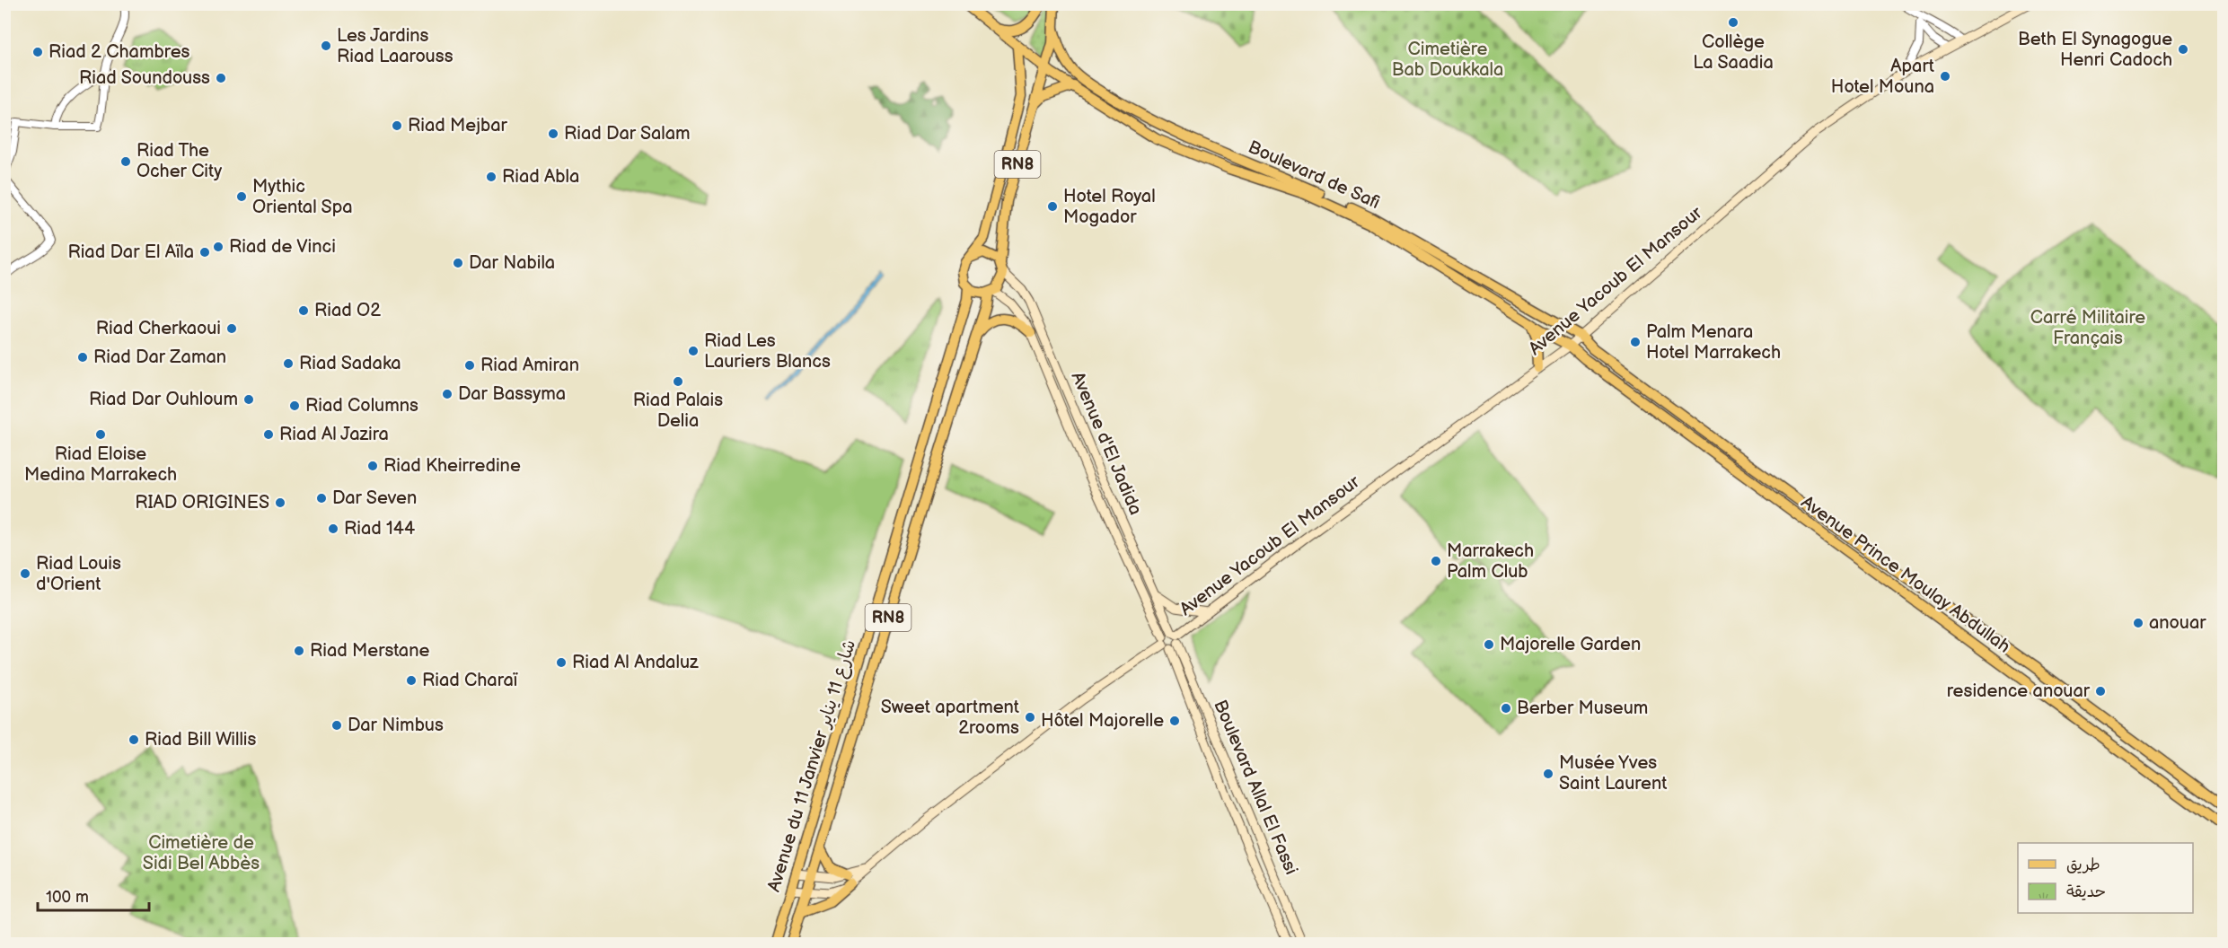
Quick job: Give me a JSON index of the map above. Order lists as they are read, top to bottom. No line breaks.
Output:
{"streets":{"main road":["RN8","Boulevard de Safi","Avenue Yacoub El Mansour","Avenue d'El Jadida","Avenue Prince Moulay Abdullah","Avenue du 11 Janvier شارع 11 يناير","Boulevard Allal El Fassi"]},"crossings":[["RN8","Boulevard de Safi"],["RN8","Avenue d'El Jadida"],["RN8","Avenue du 11 Janvier شارع 11 يناير"],["Boulevard de Safi","Avenue Yacoub El Mansour"],["Boulevard de Safi","Avenue Prince Moulay Abdullah"],["Avenue Yacoub El Mansour","Avenue d'El Jadida"],["Avenue Yacoub El Mansour","Avenue Prince Moulay Abdullah"],["Avenue Yacoub El Mansour","Avenue du 11 Janvier شارع 11 يناير"],["Avenue Yacoub El Mansour","Boulevard Allal El Fassi"],["Avenue d'El Jadida","Avenue du 11 Janvier شارع 11 يناير"],["Avenue d'El Jadida","Boulevard Allal El Fassi"]],"parks":["Cimetière Bab Doukkala","Carré Militaire Français","Cimetière de Sidi Bel Abbès"],"places":["Collège La Saadia","Les Jardins Riad Laarouss","Beth El Synagogue Henri Cadoch","Riad 2 Chambres","Apart Hotel Mouna","Riad Soundouss","Riad Mejbar","Riad Dar Salam","Riad The Ocher City","Riad Abla","Mythic Oriental Spa","Hotel Royal Mogador","Riad de Vinci","Riad Dar El Aïla","Dar Nabila","Riad O2","Riad Cherkaoui","Palm Menara Hotel Marrakech","Riad Les Lauriers Blancs","Riad Dar Zaman","Riad Sadaka","Riad Amiran","Riad Palais Delia","Dar Bassyma","Riad Dar Ouhloum","Riad Columns","Riad Eloise Medina Marrakech","Riad Al Jazira","Riad Kheirredine","Dar Seven","RIAD ORIGINES","Riad 144","Marrakech Palm Club","Riad Louis d'Orient","anouar","Majorelle Garden","Riad Merstane","Riad Al Andaluz","Riad Charaï","residence anouar","Berber Museum","Sweet apartment 2rooms","Hôtel Majorelle","Dar Nimbus","Riad Bill Willis","Musée Yves Saint Laurent"],"legend":["طريق","حديقة"],"scale_bar":"100 m"}
